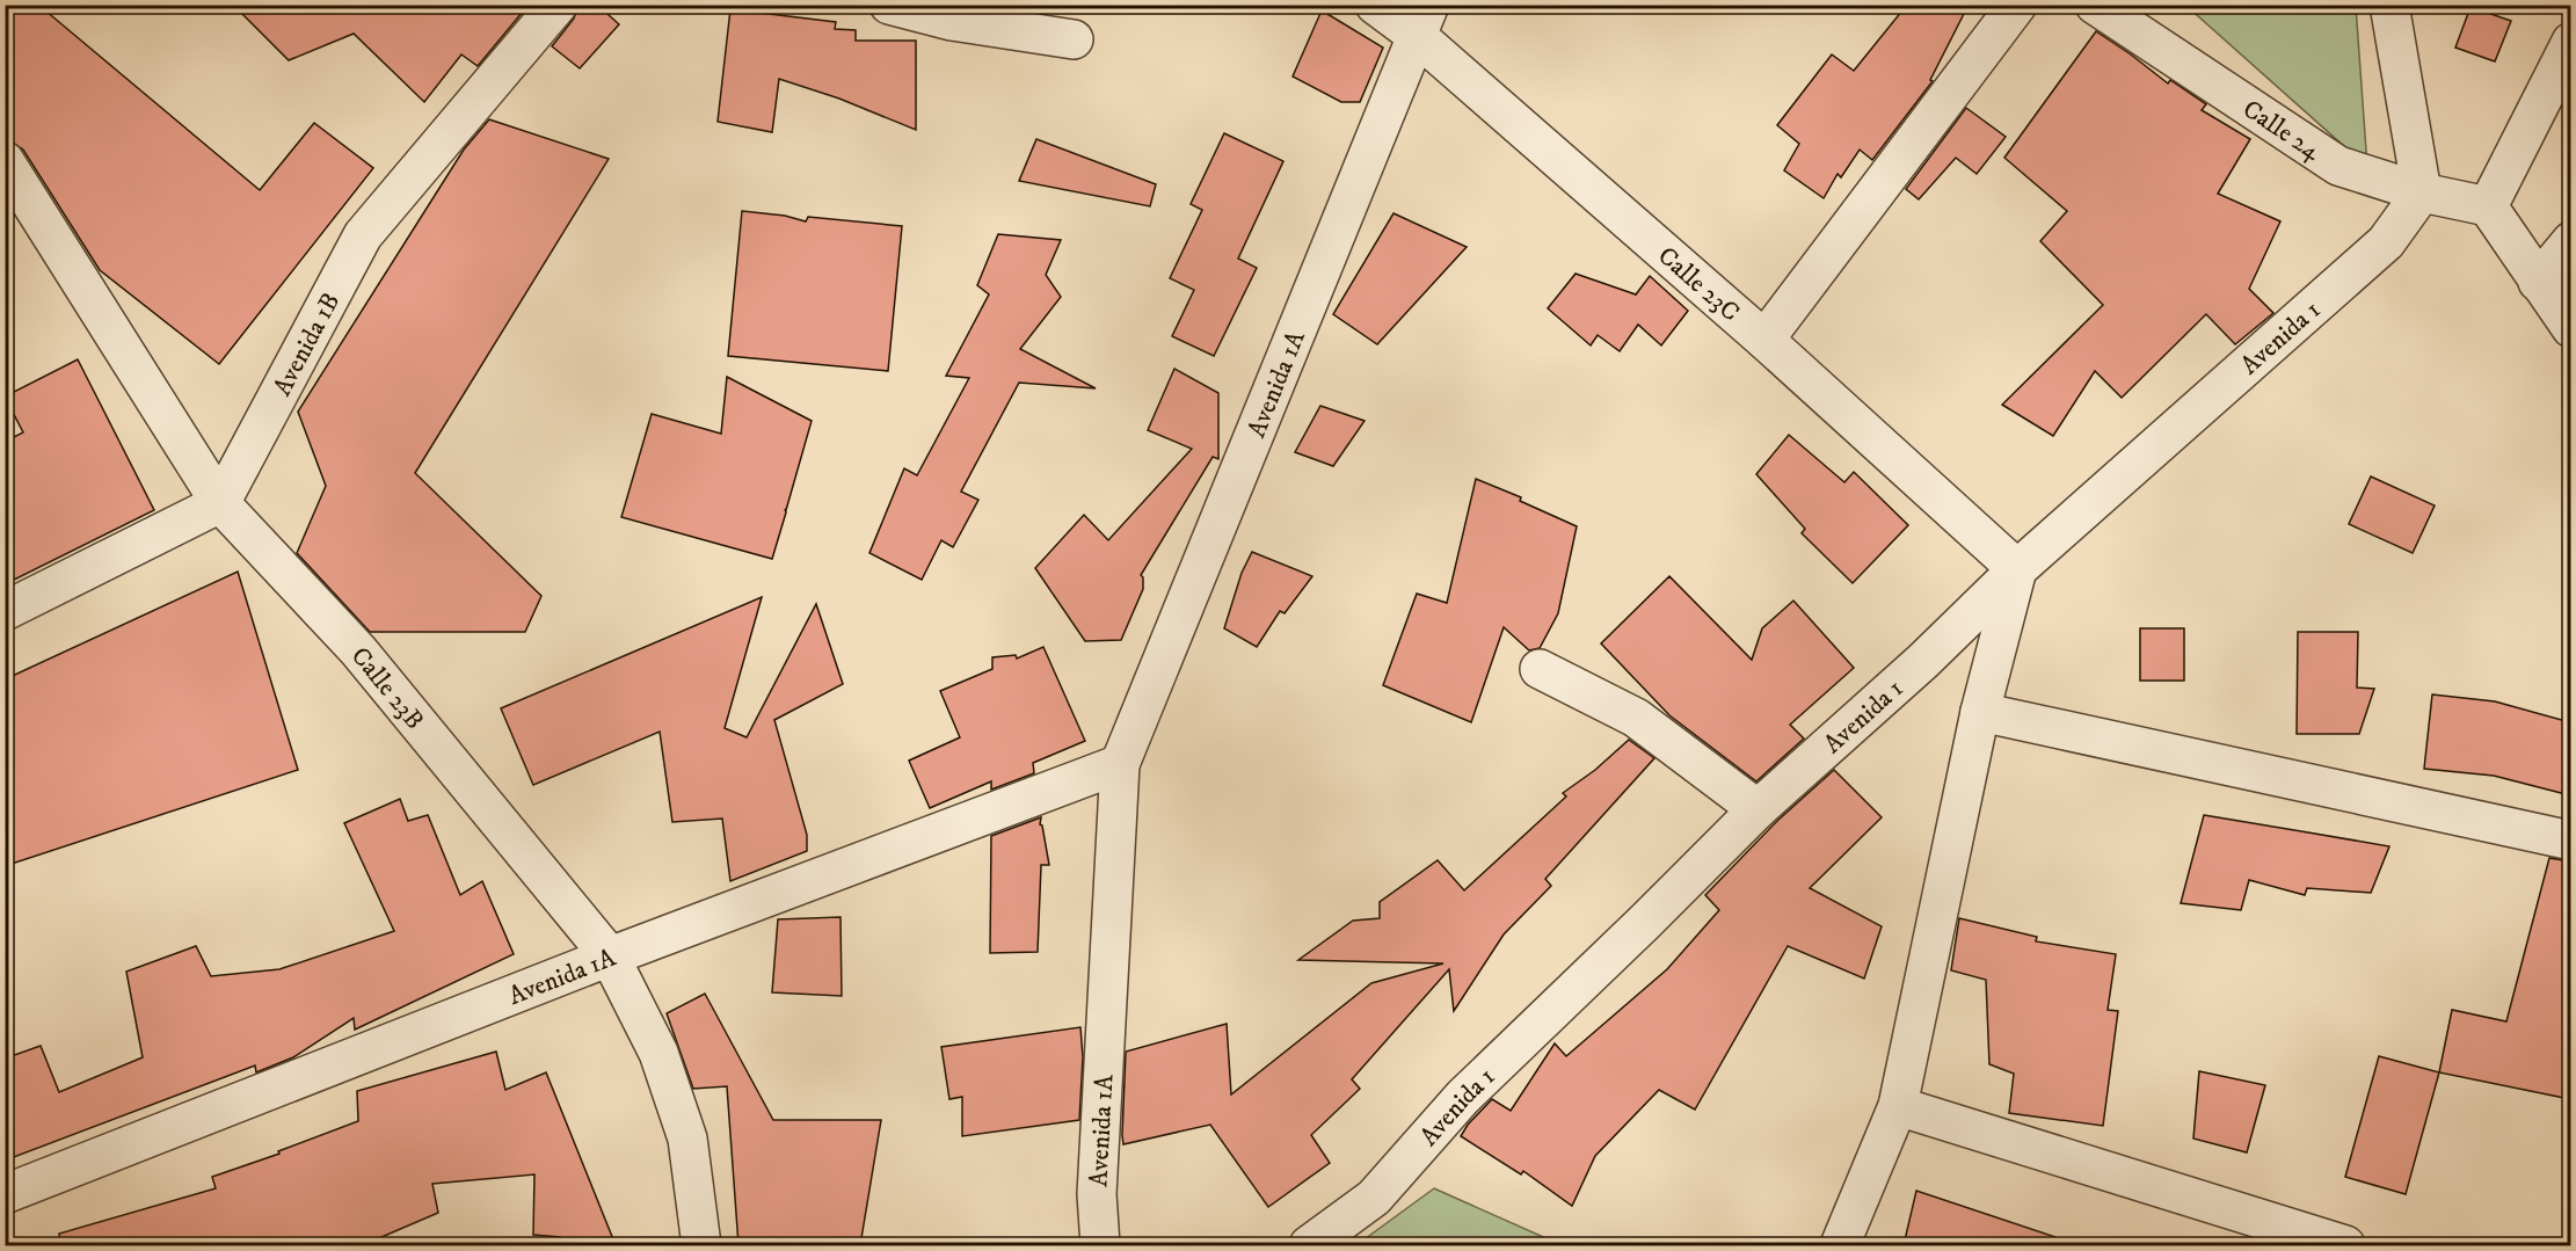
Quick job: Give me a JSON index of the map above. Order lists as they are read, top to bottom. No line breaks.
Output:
{"streets":{"street":["Calle 24","Calle 23C","Avenida 1","Avenida 1B","Avenida 1A","Calle 23B"]},"crossings":[["Calle 24","Avenida 1"],["Calle 23C","Avenida 1"],["Calle 23C","Avenida 1A"],["Avenida 1B","Calle 23B"],["Avenida 1A","Calle 23B"]]}
